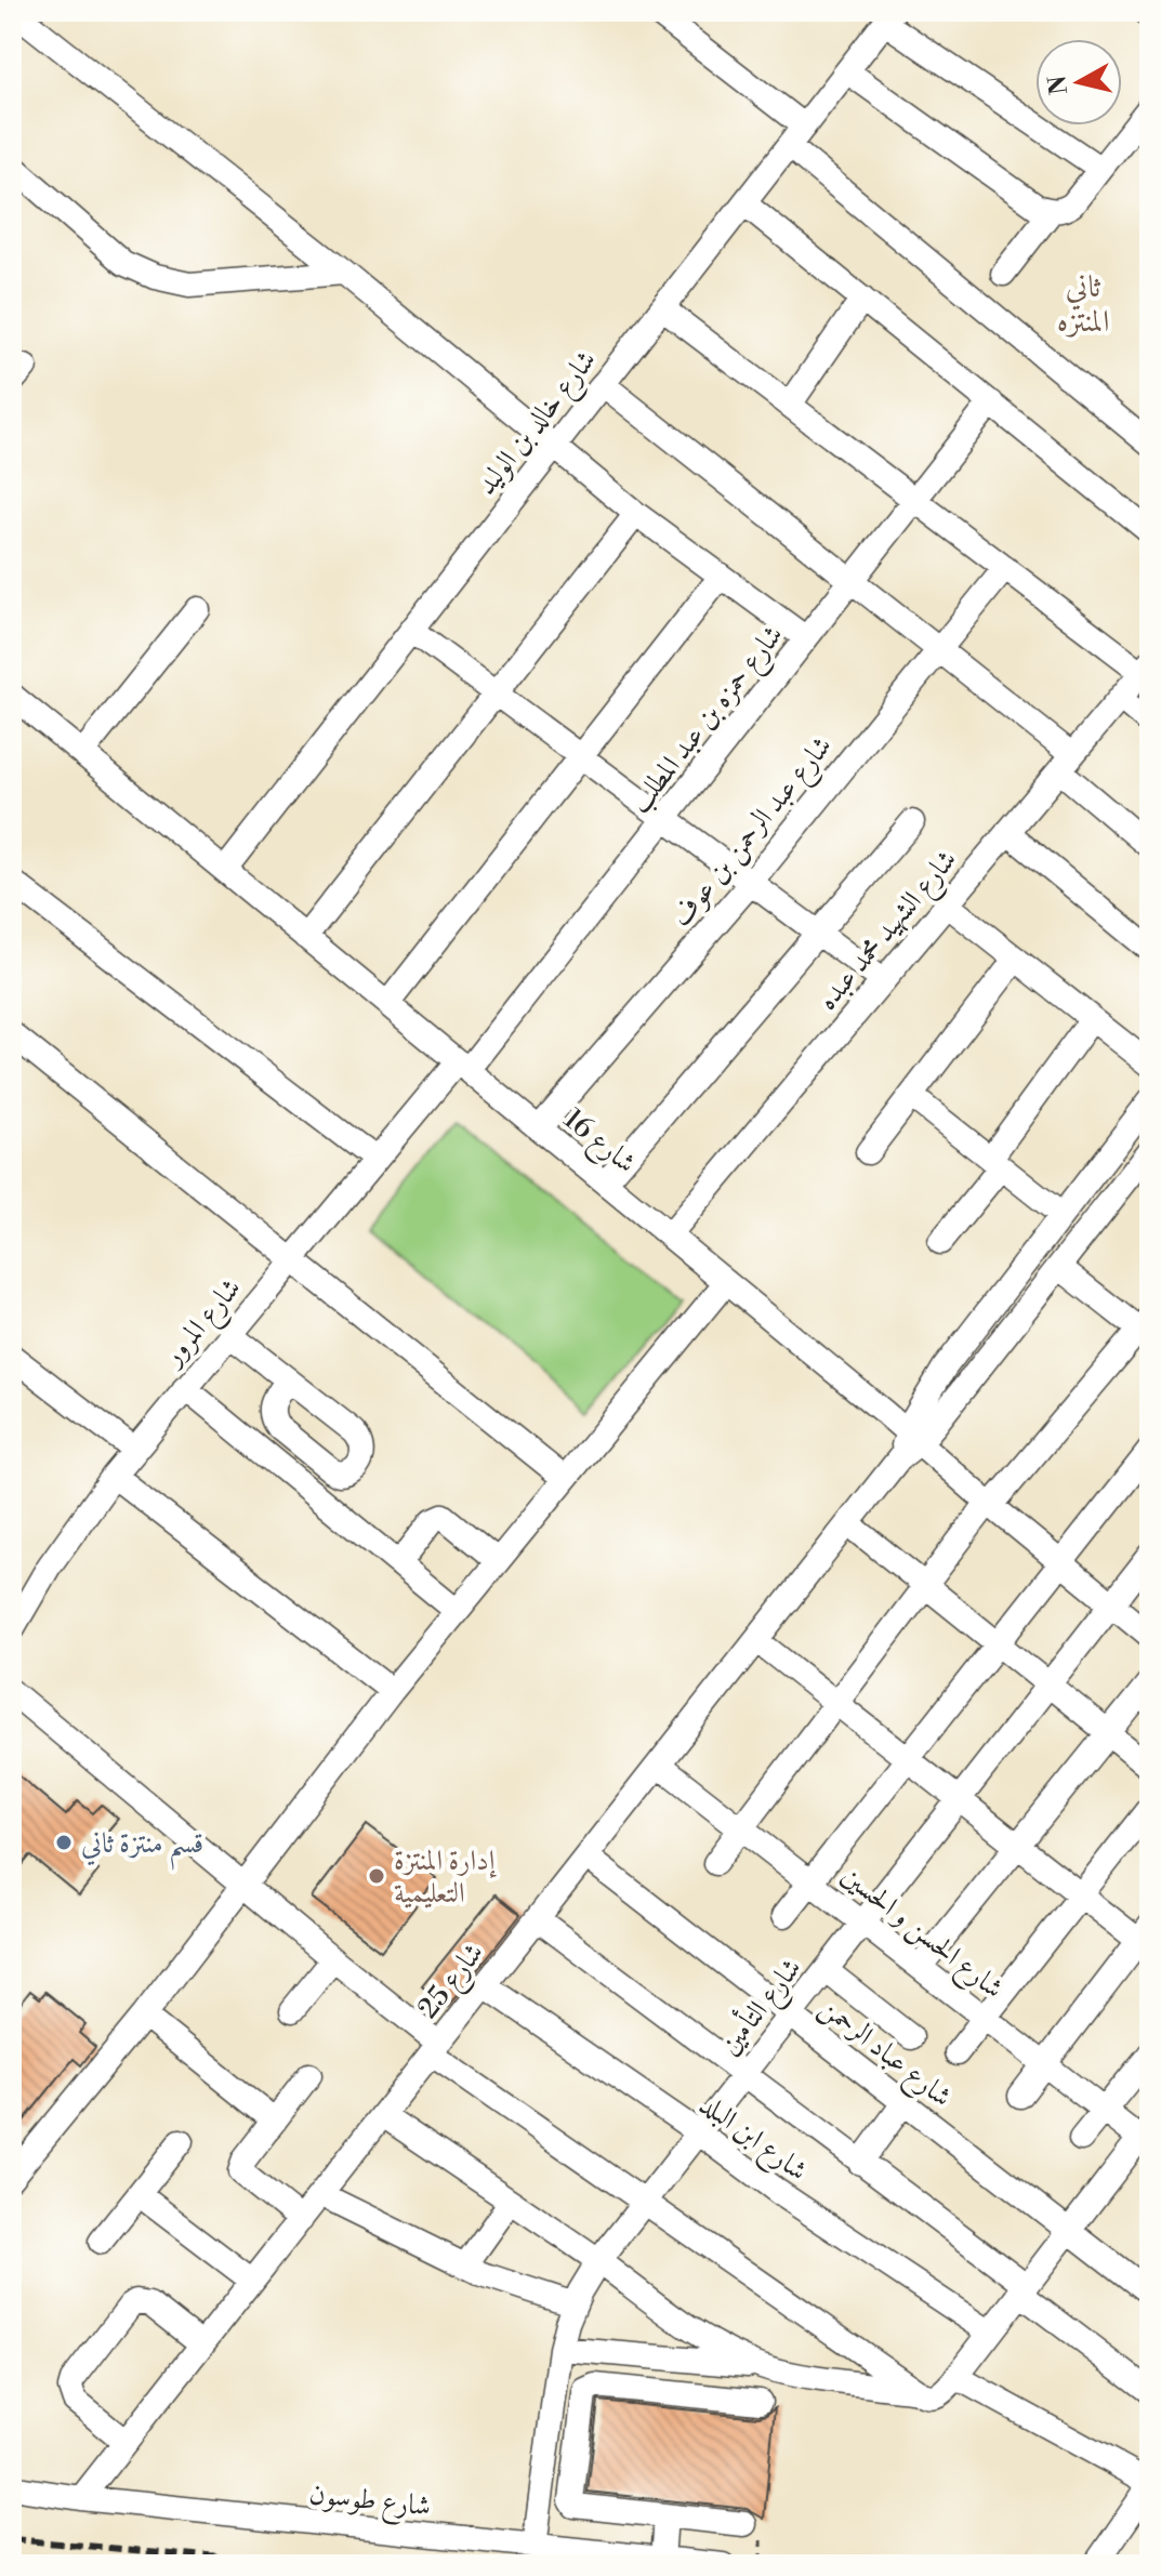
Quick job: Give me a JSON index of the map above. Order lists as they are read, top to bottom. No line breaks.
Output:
{"streets":{"street":["شارع خالد بن الوليد","شارع حمزه بن عبد المطلب","شارع عبد الرحمن بن عوف","شارع الشهيد محمد عبده","شارع 16","شارع المرور","شارع الحسن و الحسين","شارع 25","شارع التأمين","شارع عباد الرحمن","شارع ابن البلد","شارع طوسون"]},"crossings":[["شارع خالد بن الوليد","شارع 16"],["شارع حمزه بن عبد المطلب","شارع 16"],["شارع حمزه بن عبد المطلب","شارع المرور"],["شارع عبد الرحمن بن عوف","شارع 16"],["شارع الشهيد محمد عبده","شارع 16"],["شارع 16","شارع المرور"],["شارع 16","شارع 25"],["شارع 16","شارع التأمين"],["شارع الحسن و الحسين","شارع 25"],["شارع الحسن و الحسين","شارع التأمين"],["شارع 25","شارع عباد الرحمن"],["شارع 25","شارع ابن البلد"],["شارع 25","شارع طوسون"],["شارع التأمين","شارع عباد الرحمن"],["شارع التأمين","شارع ابن البلد"],["شارع التأمين","شارع طوسون"]],"districts":["ثاني المنتزه"],"places":["قسم منتزة ثاني","إدارة المنتزة التعليمية"],"north":"left"}
